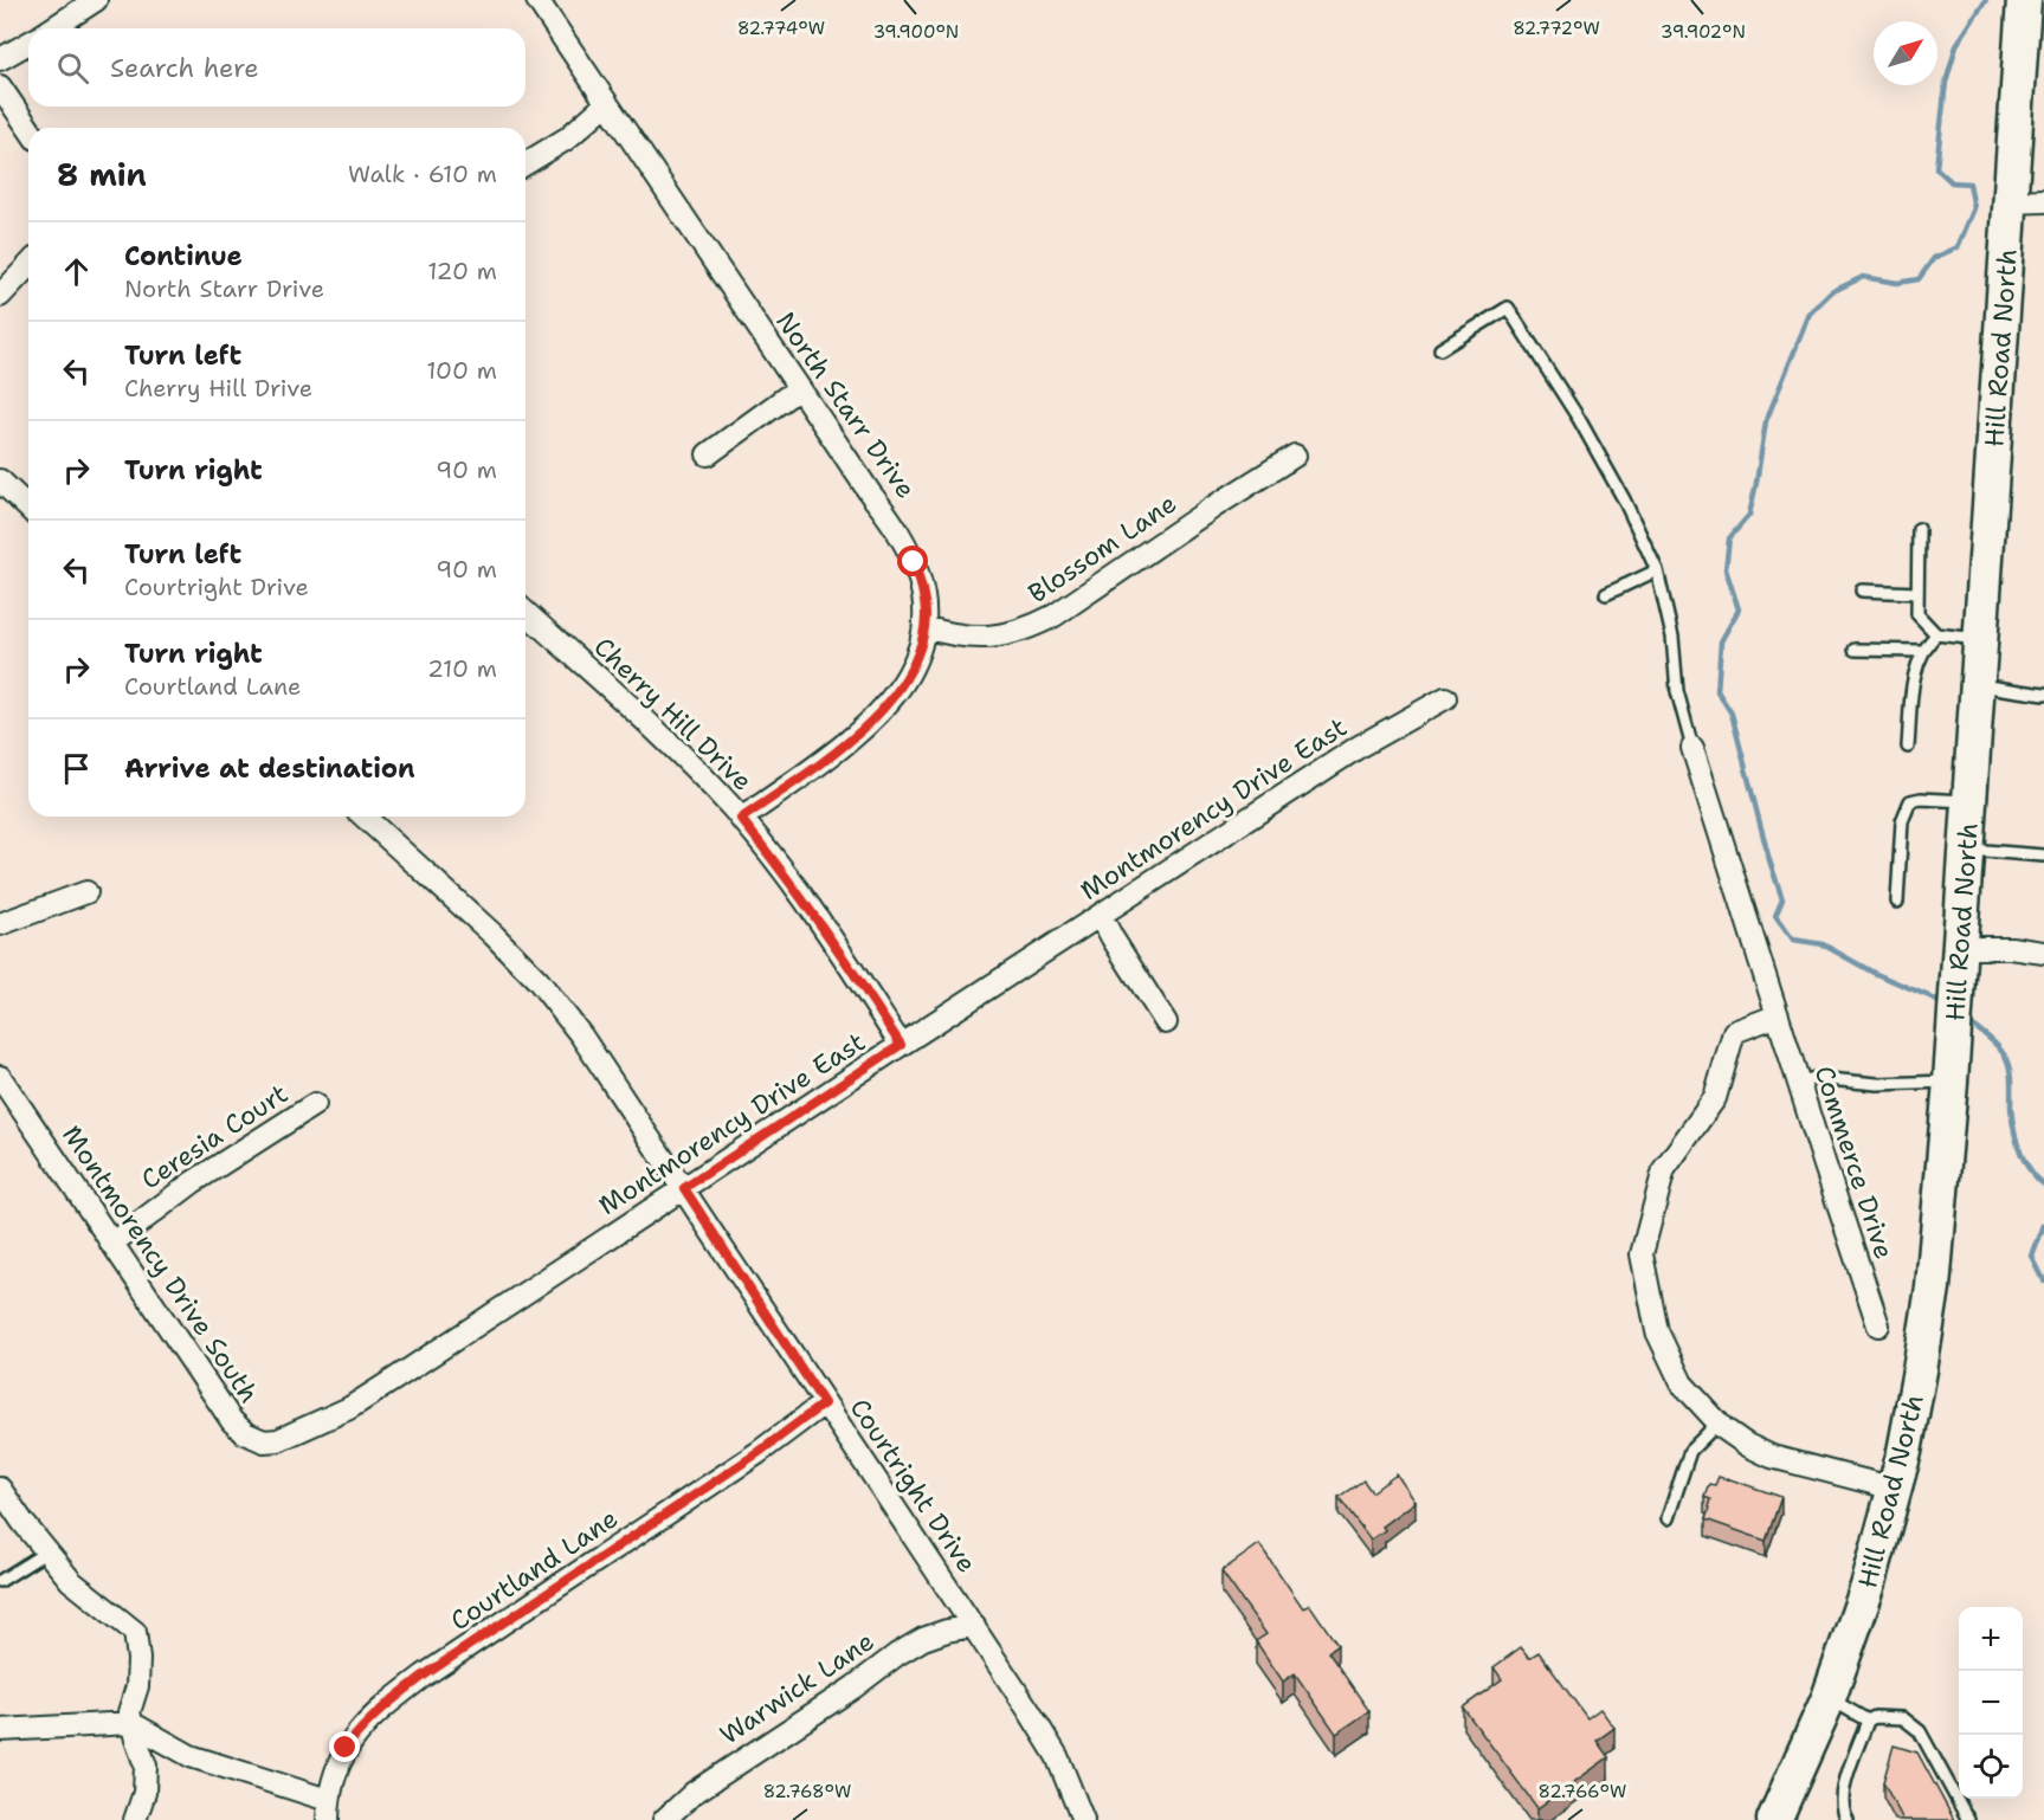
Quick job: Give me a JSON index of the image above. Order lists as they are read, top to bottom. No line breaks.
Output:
{"streets":{"main road":["Hill Road North"],"street":["North Starr Drive","Blossom Lane","Cherry Hill Drive","Montmorency Drive East","Ceresia Court","Commerce Drive","Montmorency Drive South","Courtright Drive","Courtland Lane","Warwick Lane"]},"crossings":[["North Starr Drive","Blossom Lane"],["North Starr Drive","Cherry Hill Drive"],["Cherry Hill Drive","Montmorency Drive East"],["Montmorency Drive East","Montmorency Drive South"],["Montmorency Drive East","Courtright Drive"],["Ceresia Court","Montmorency Drive South"],["Courtright Drive","Courtland Lane"],["Courtright Drive","Warwick Lane"]],"north":"top right","page":{"search":"Search here","heading":["8 min","Walk · 610 m"],"list":[["Continue","North Starr Drive","120 m"],["Turn left","Cherry Hill Drive","100 m"],["Turn right","90 m"],["Turn left","Courtright Drive","90 m"],["Turn right","Courtland Lane","210 m"],"Arrive at destination"],"map_buttons":["+","−"]},"coordinates":["82.774°W","82.772°W","39.902°N","39.900°N","82.768°W","82.766°W"]}
